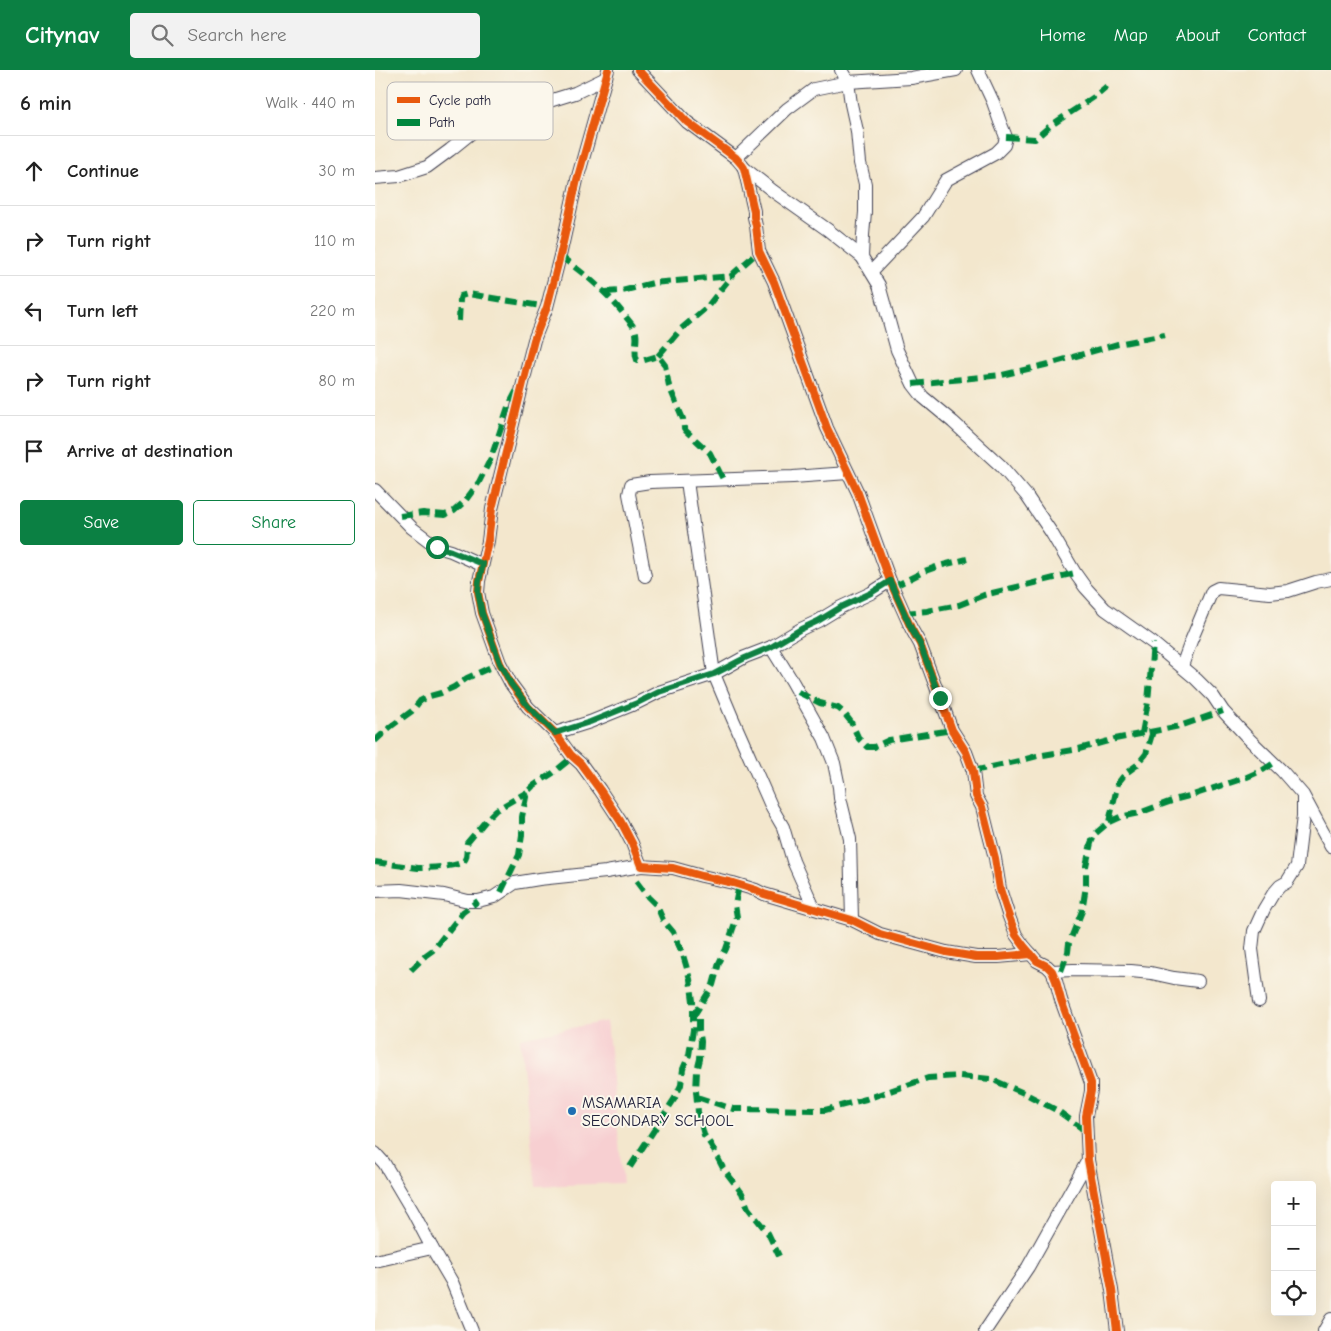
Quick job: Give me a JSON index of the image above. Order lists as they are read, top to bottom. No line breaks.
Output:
{"places":["MSAMARIA SECONDARY SCHOOL"],"legend":["Cycle path","Path"],"page":{"header":"Citynav","search":"Search here","nav":["Home","Map","About","Contact"],"heading":["6 min","Walk · 440 m"],"list":[["Continue","30 m"],["Turn right","110 m"],["Turn left","220 m"],["Turn right","80 m"],"Arrive at destination"],"buttons":["Save","Share"],"map_buttons":["+","−"]}}
